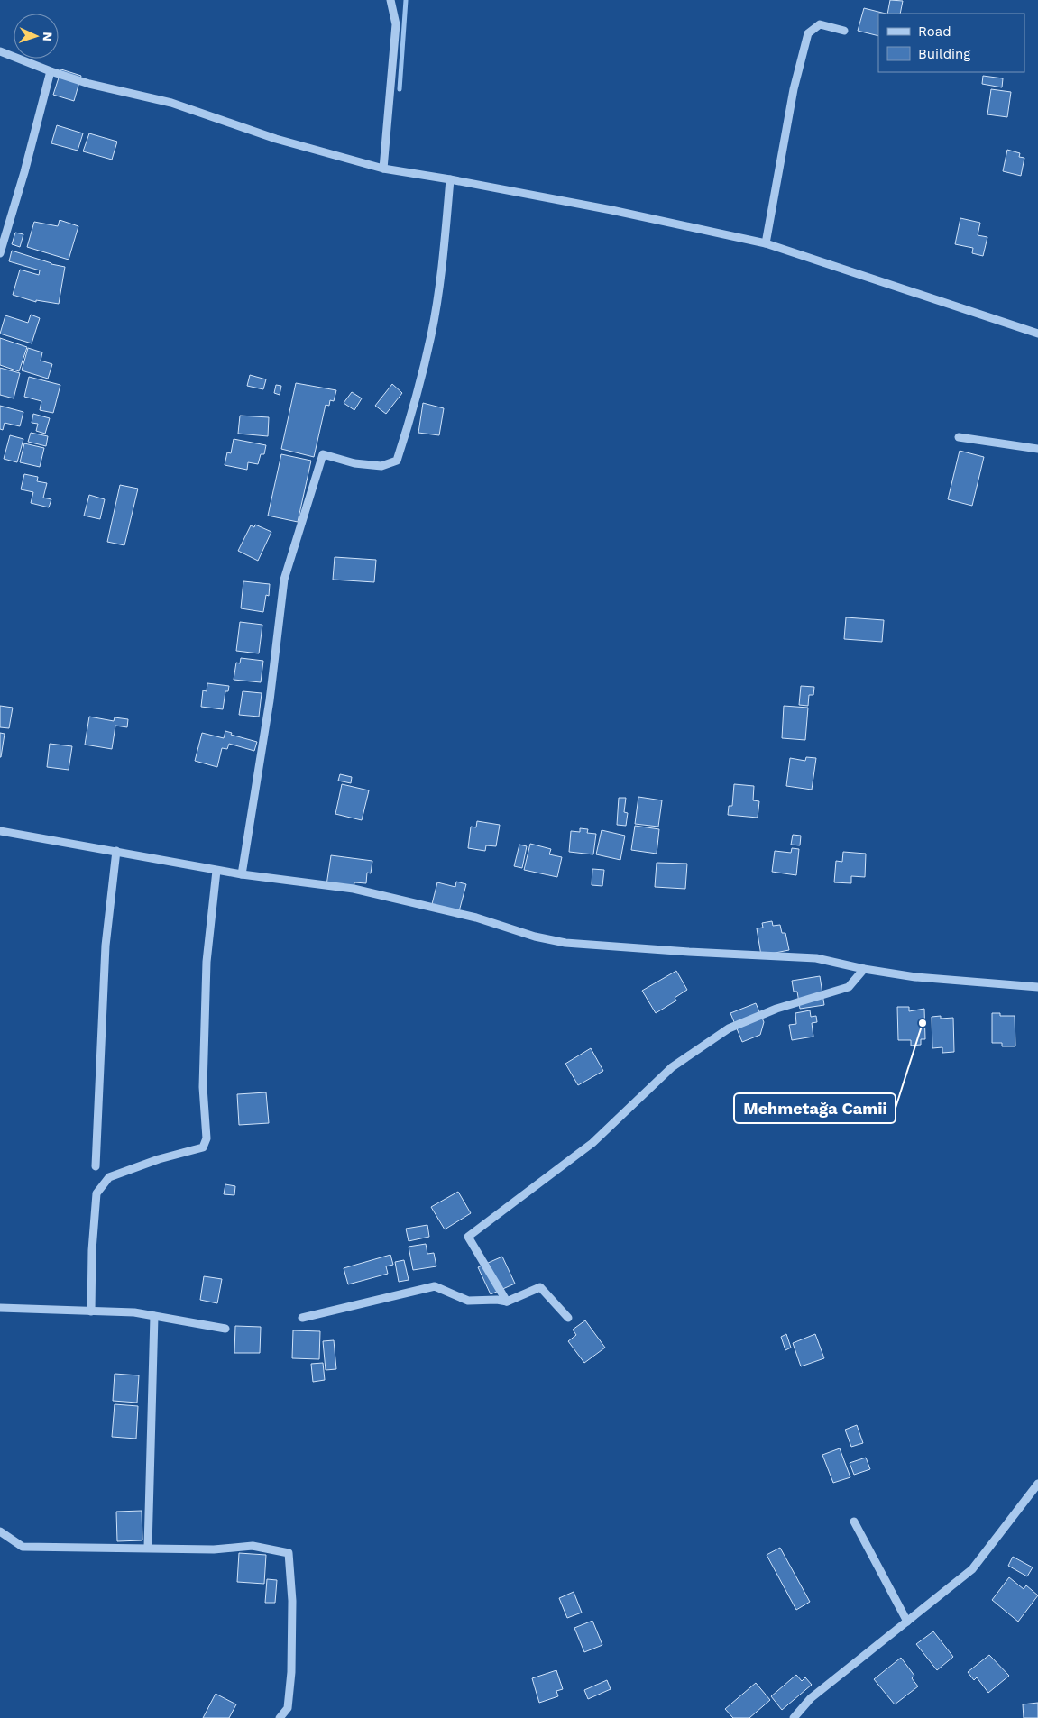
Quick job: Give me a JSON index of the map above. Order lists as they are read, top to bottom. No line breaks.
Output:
{"places":["Mehmetağa Camii"],"legend":["Road","Building"],"north":"right"}
